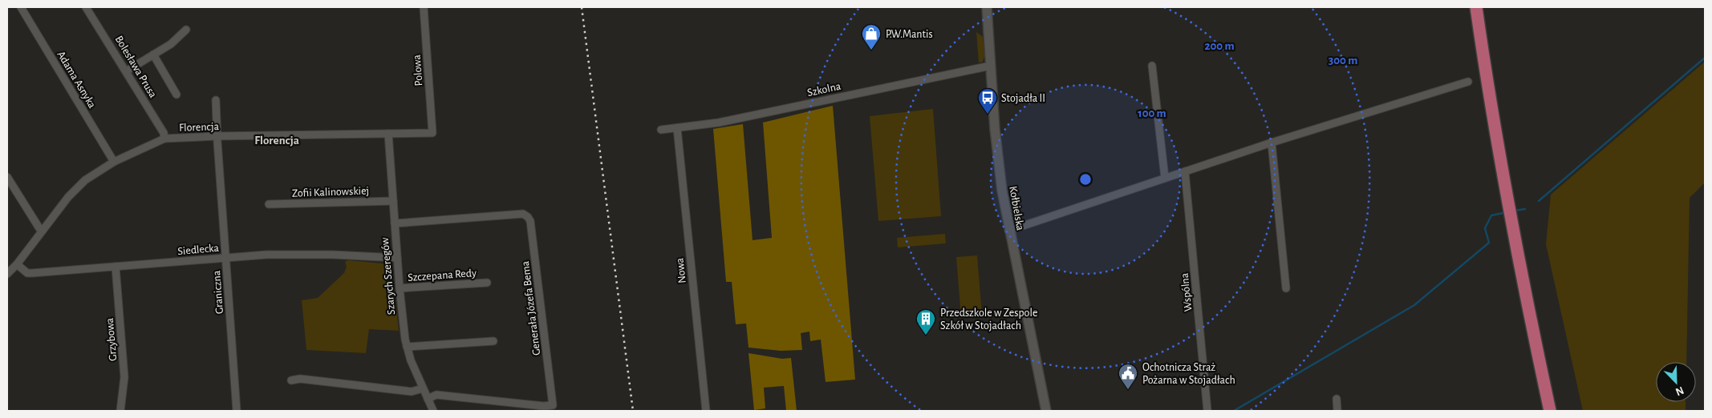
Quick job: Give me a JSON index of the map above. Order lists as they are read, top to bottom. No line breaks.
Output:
{"streets":{"street":["Bolesława Prusa","Polowa","Adama Asnyka","Szkolna","Florencja","Zofii Kalinowskiej","Kołbielska","Siedlecka","Nowa","Szczepana Redy","Szarych Szeregów","Graniczna","Wspólna","Generała Józefa Bema","Grzybowa"]},"crossings":[["Bolesława Prusa","Florencja"],["Polowa","Florencja"],["Adama Asnyka","Florencja"],["Szkolna","Kołbielska"],["Szkolna","Nowa"],["Florencja","Siedlecka"],["Florencja","Szarych Szeregów"],["Florencja","Graniczna"],["Zofii Kalinowskiej","Szarych Szeregów"],["Siedlecka","Szarych Szeregów"],["Siedlecka","Graniczna"],["Siedlecka","Grzybowa"],["Szczepana Redy","Szarych Szeregów"],["Szarych Szeregów","Generała Józefa Bema"]],"districts":["Florencja"],"places":{"shop":["P.W.Mantis"],"bus stop":["Stojadła II"],"building":["Przedszkole w Zespole Szkół w Stojadłach"],"public building":["Ochotnicza Straż Pożarna w Stojadłach"]},"north":"bottom right","rings":["200 m","300 m","100 m"]}
